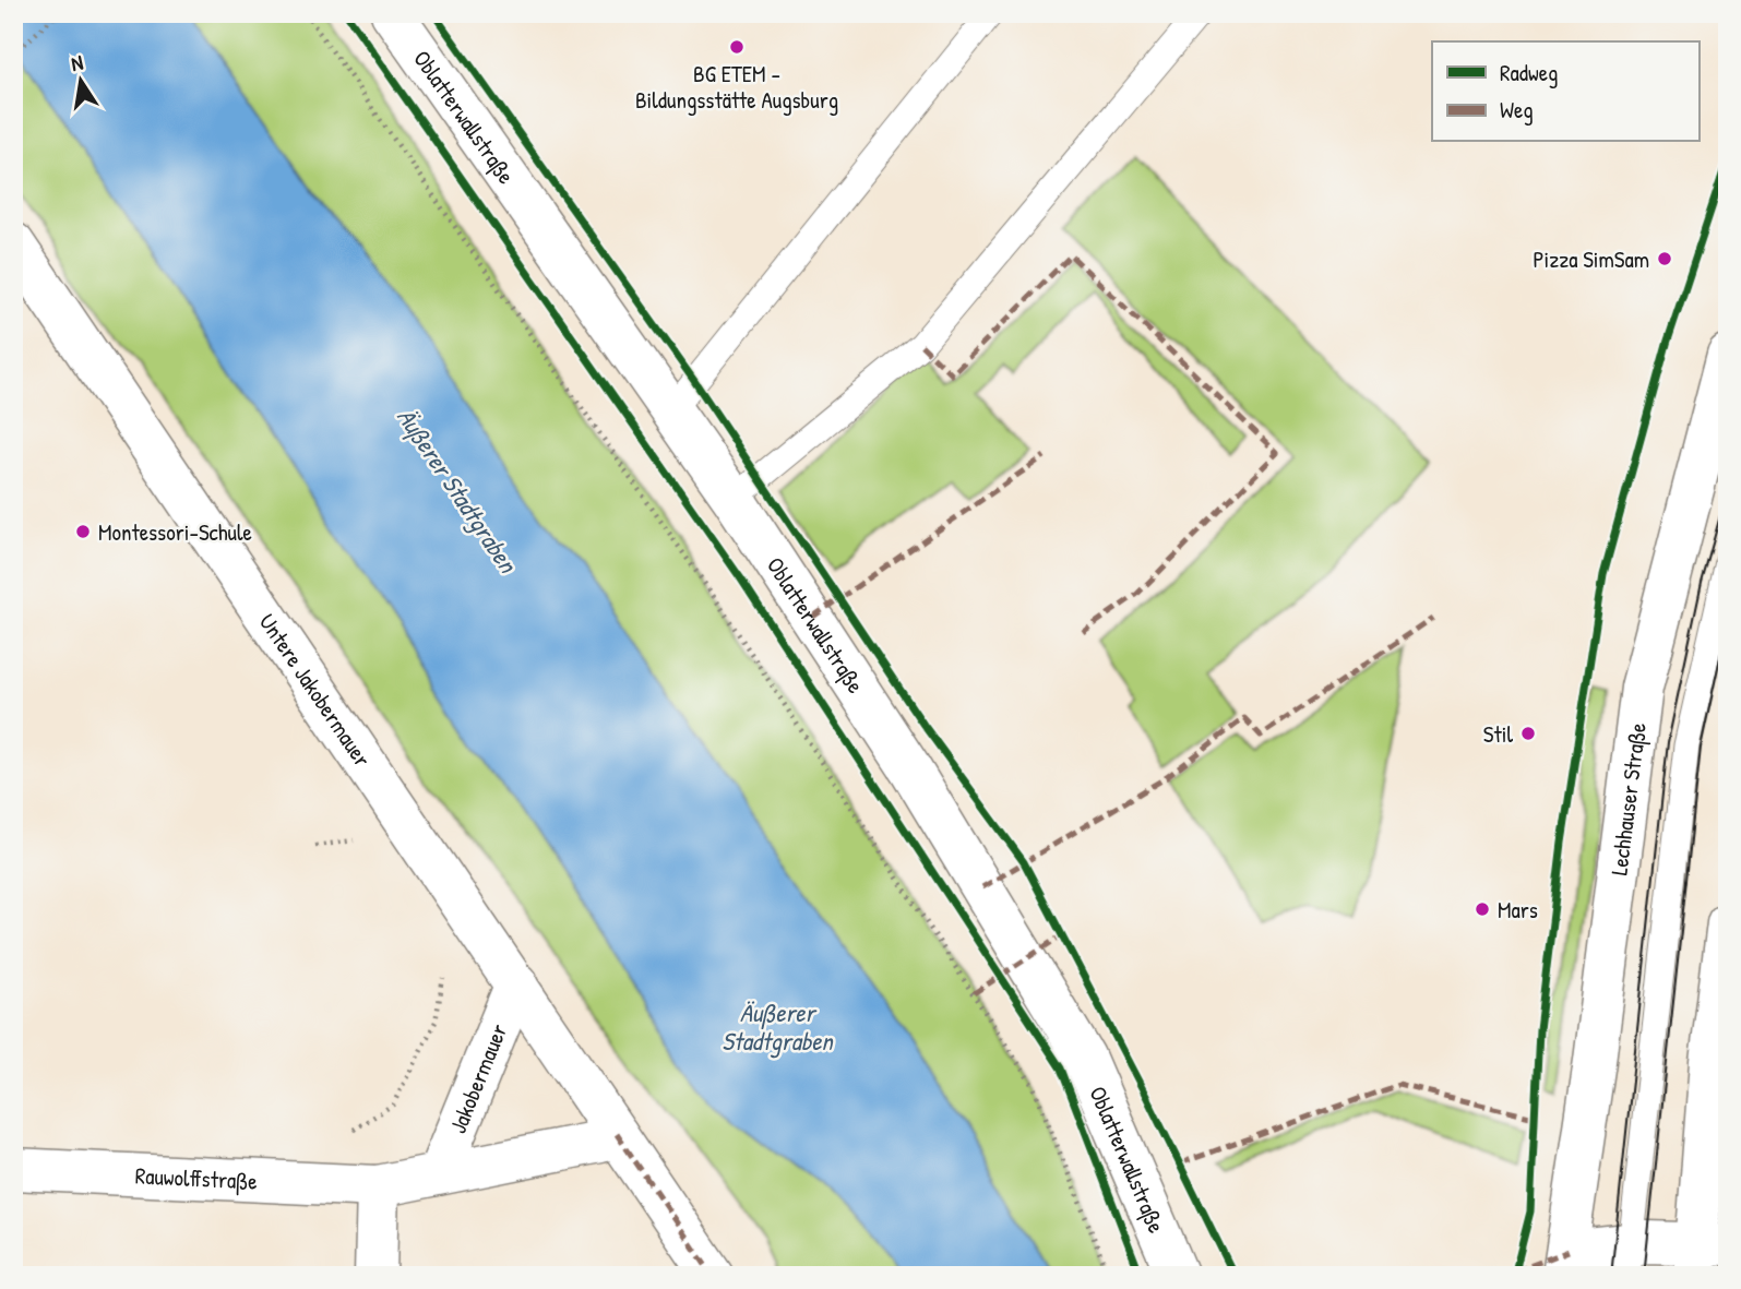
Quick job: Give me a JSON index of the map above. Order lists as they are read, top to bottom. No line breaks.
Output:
{"streets":{"street":["Oblatterwallstraße","Untere Jakobermauer","Lechhauser Straße","Jakobermauer","Rauwolffstraße"]},"crossings":[["Untere Jakobermauer","Jakobermauer"]],"water":["Äußerer Stadtgraben"],"places":["BG ETEM - Bildungsstätte Augsburg","Pizza SimSam","Montessori-Schule","Stil","Mars"],"legend":["Radweg","Weg"],"north":"top"}
